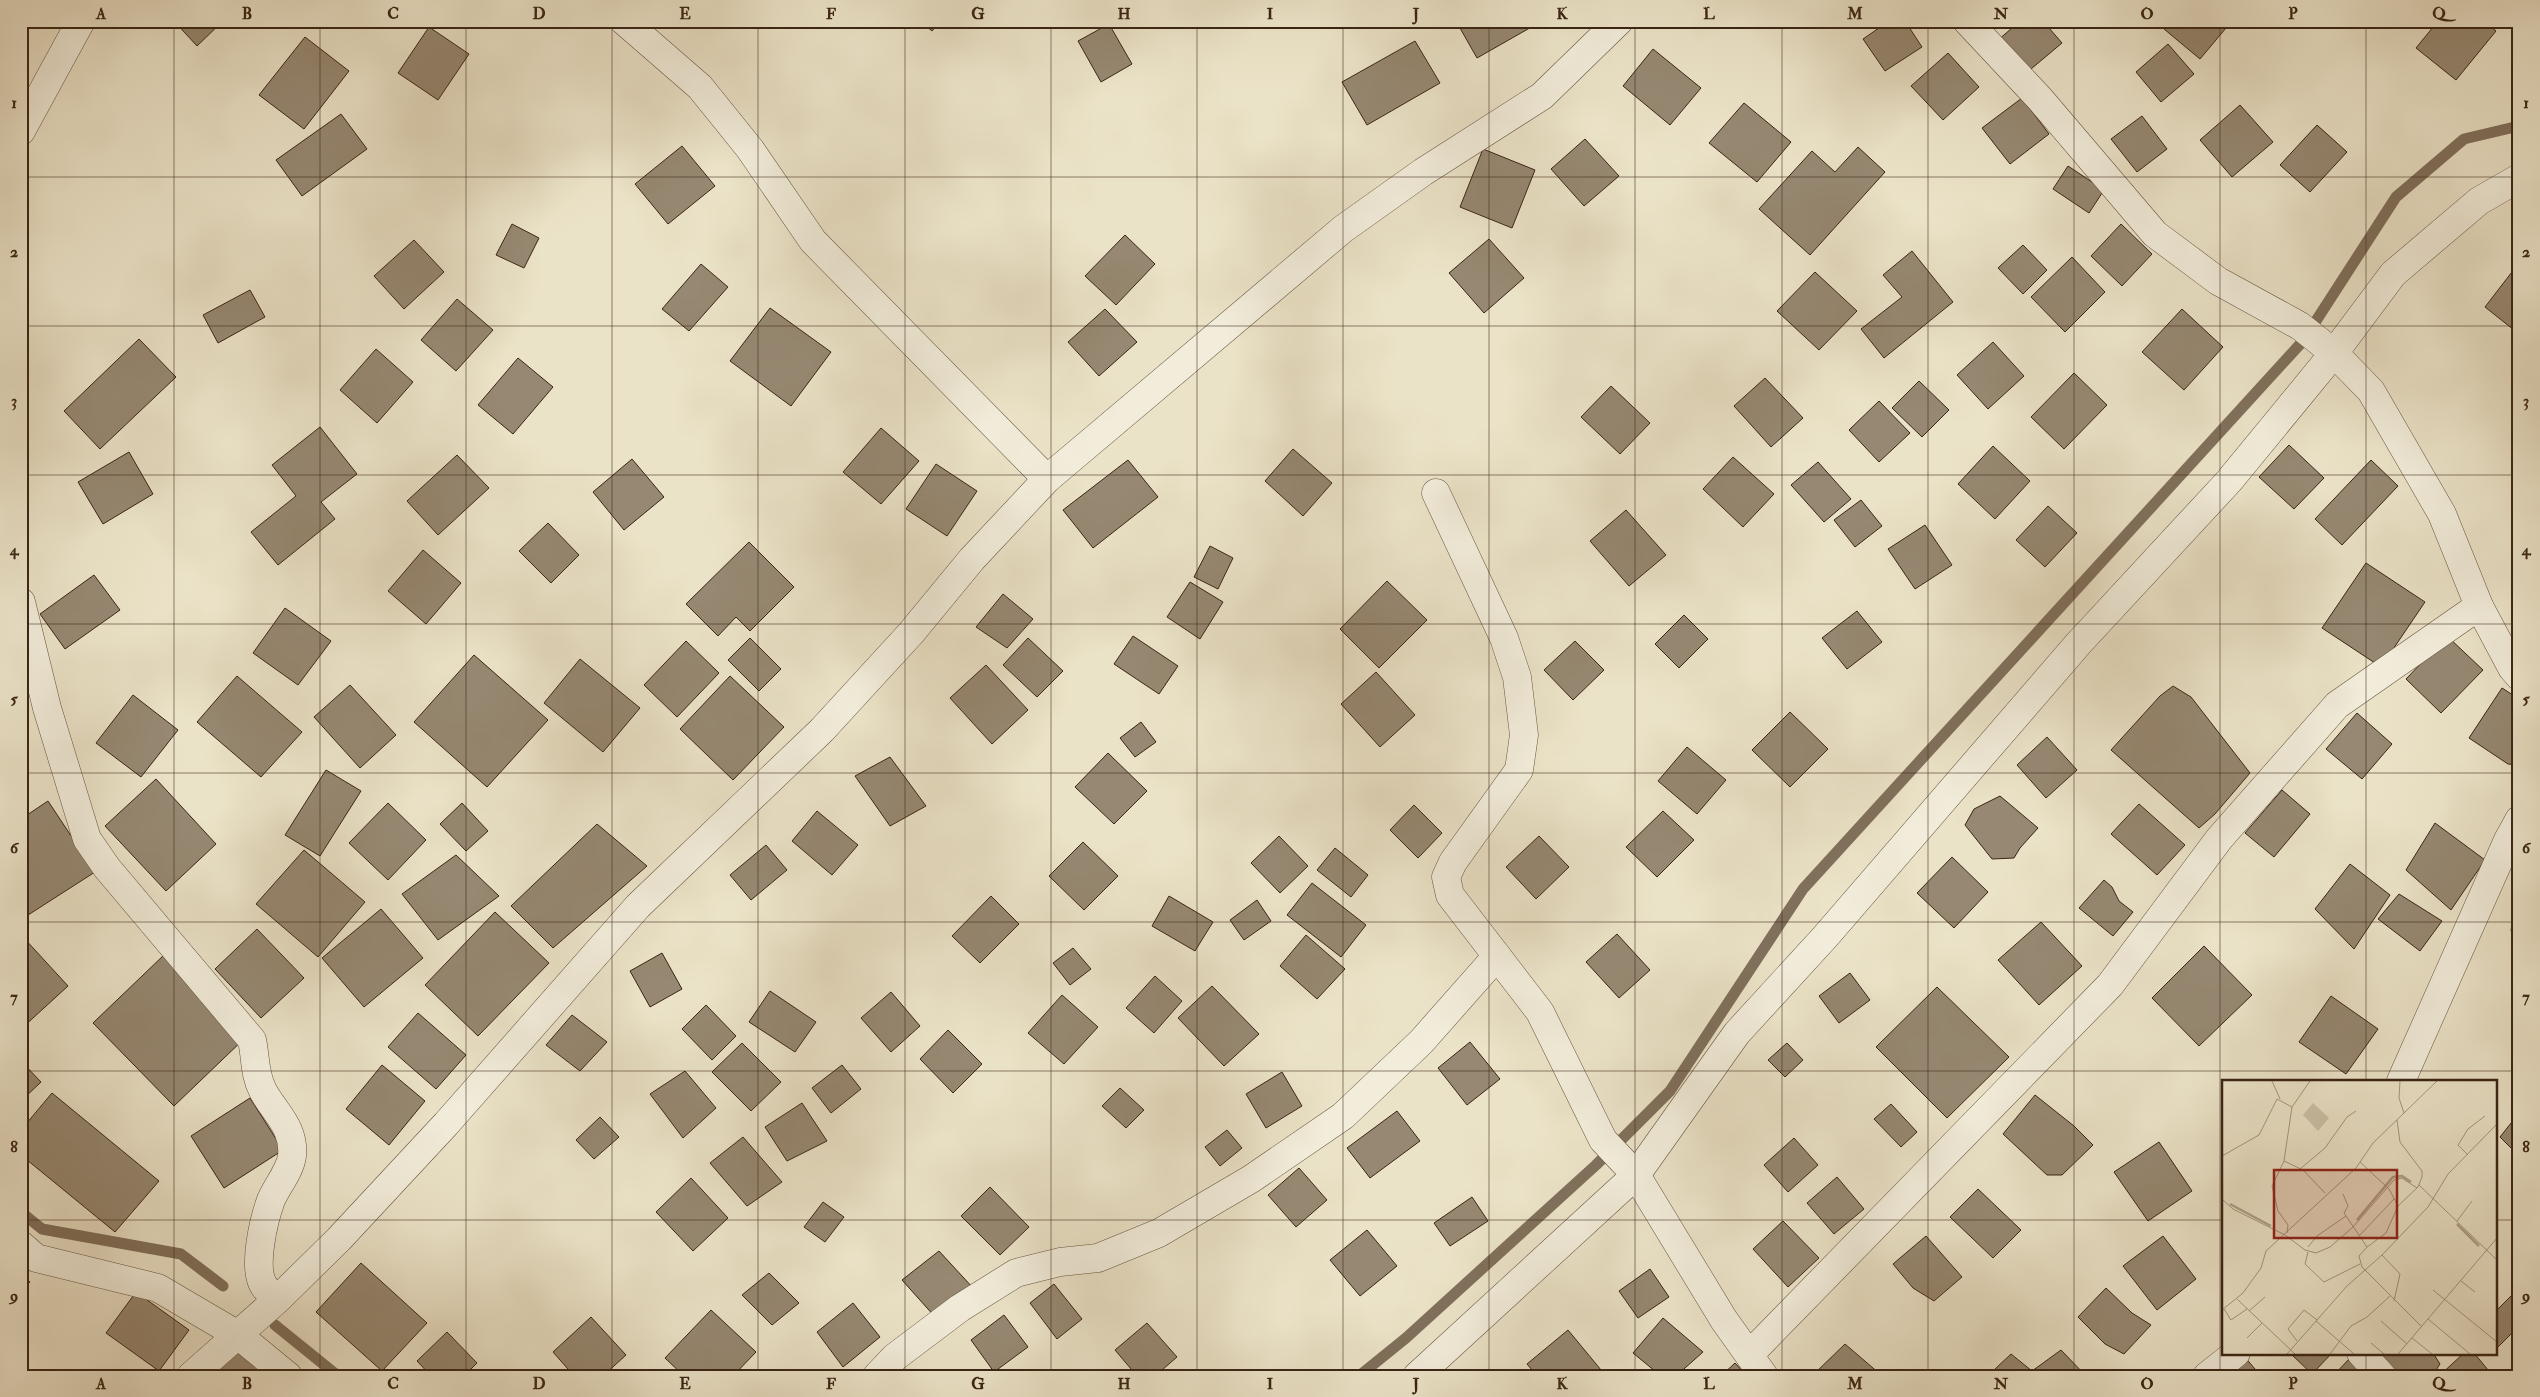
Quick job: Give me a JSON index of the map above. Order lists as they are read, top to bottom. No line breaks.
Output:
{"grid":{"columns":["A","B","C","D","E","F","G","H","I","J","K","L","M","N","O","P","Q"],"rows":["1","2","3","4","5","6","7","8","9"]}}
